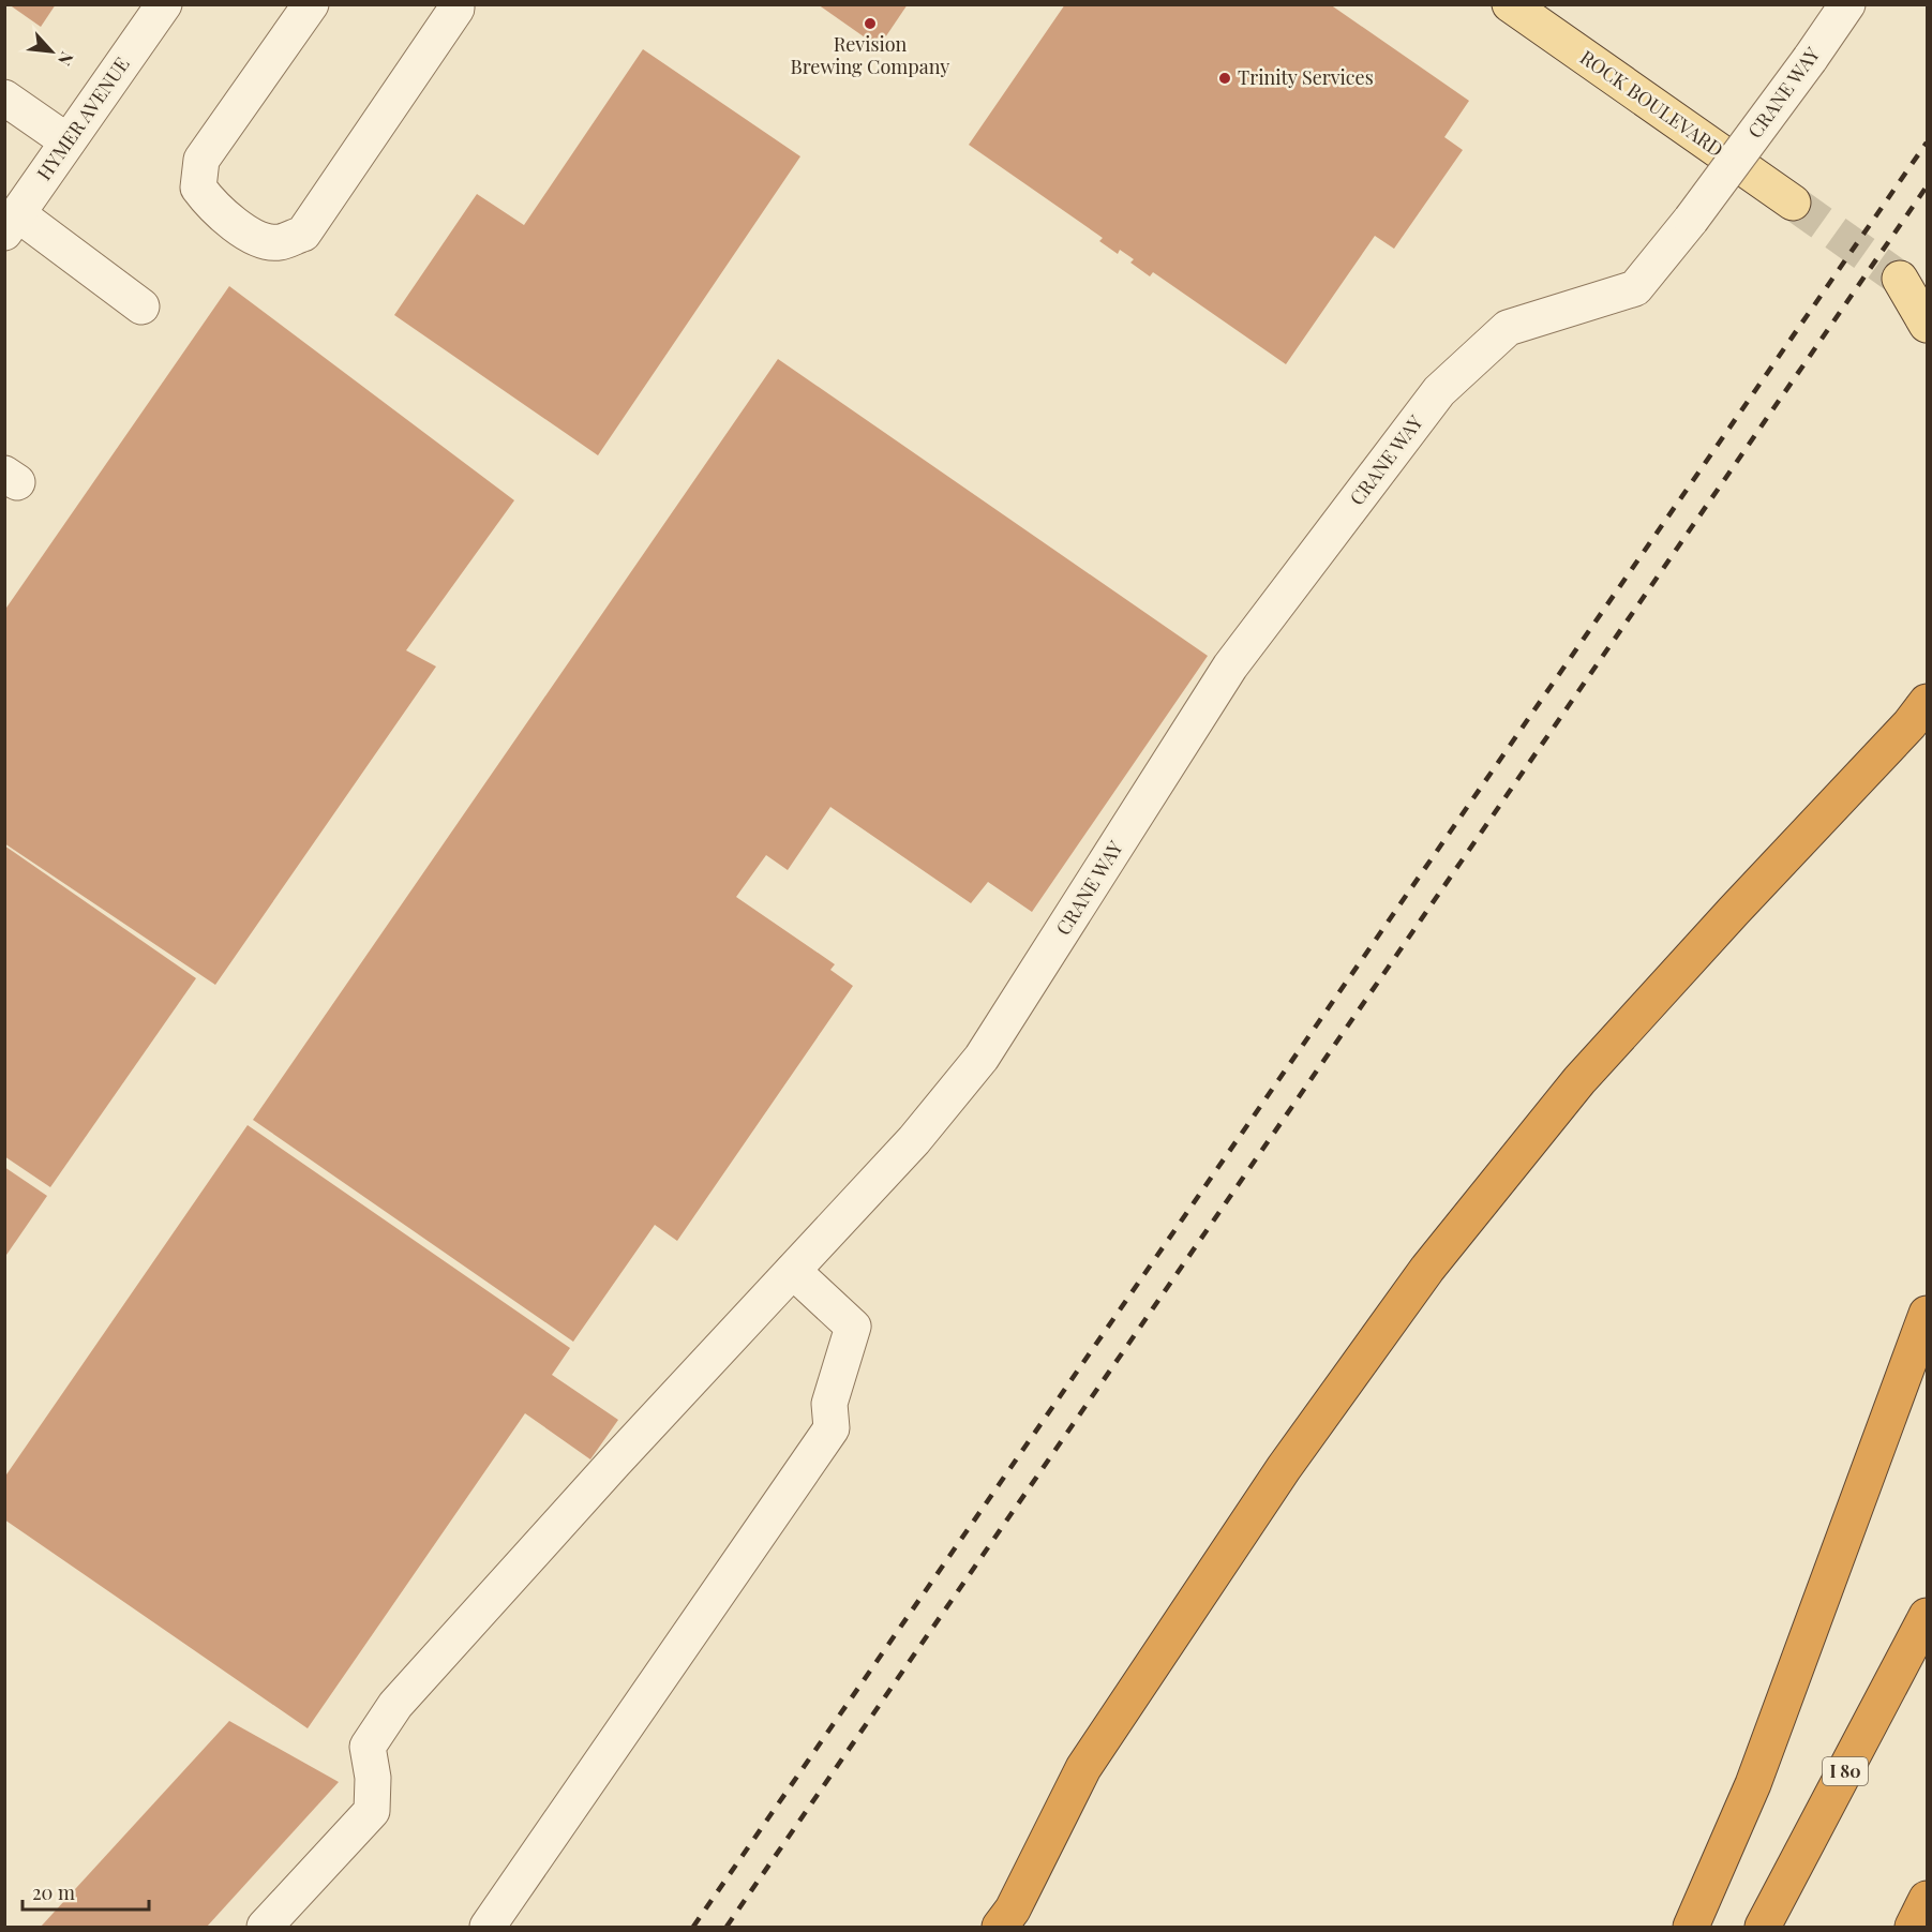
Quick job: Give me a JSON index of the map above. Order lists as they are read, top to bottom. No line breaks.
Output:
{"streets":{"highway":["I 80"],"main road":["ROCK BOULEVARD"],"street":["CRANE WAY","HYMER AVENUE"]},"places":["Revision Brewing Company","Trinity Services"],"scale_bar":"20 m","north":"bottom right"}
